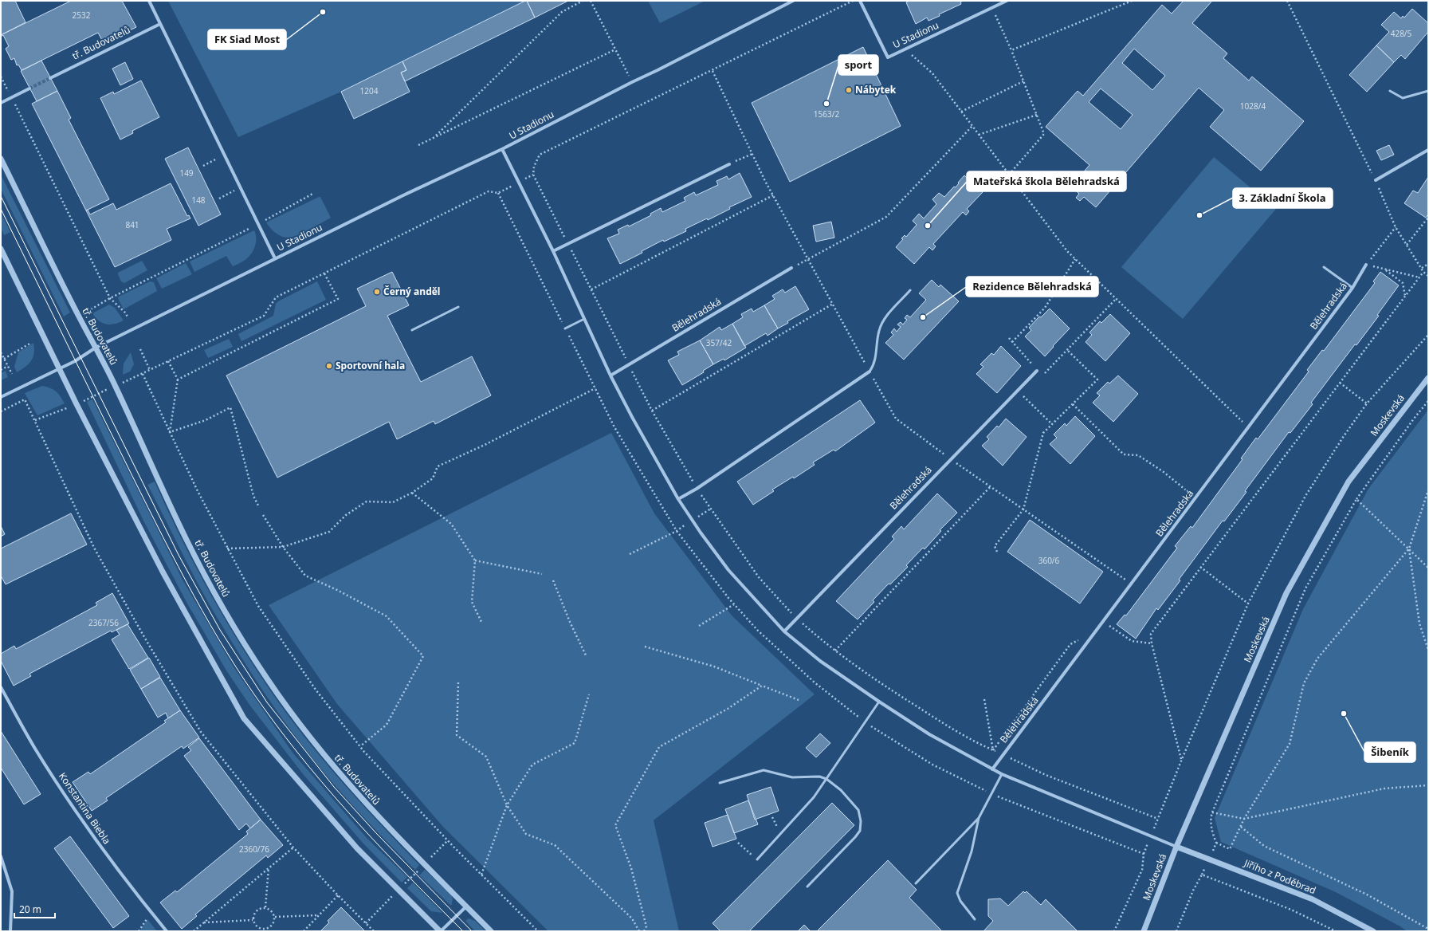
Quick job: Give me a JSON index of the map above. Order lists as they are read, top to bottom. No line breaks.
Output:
{"streets":{"street":["U Stadionu","tř. Budovatelů","Bělehradská","Moskevská","Konstantina Biebla","Jiřího z Poděbrad"]},"crossings":[["U Stadionu","tř. Budovatelů"],["Moskevská","Jiřího z Poděbrad"]],"places":["FK Siad Most","Nábytek","sport","3. Základní Škola","Mateřská škola Bělehradská","Černý anděl","Rezidence Bělehradská","Sportovní hala","Šibeník"],"house_numbers":["2532","428/5","1204","1028/4","1563/2","149","148","841","357/42","360/6","2367/56","2360/76"],"scale_bar":"20 m"}
